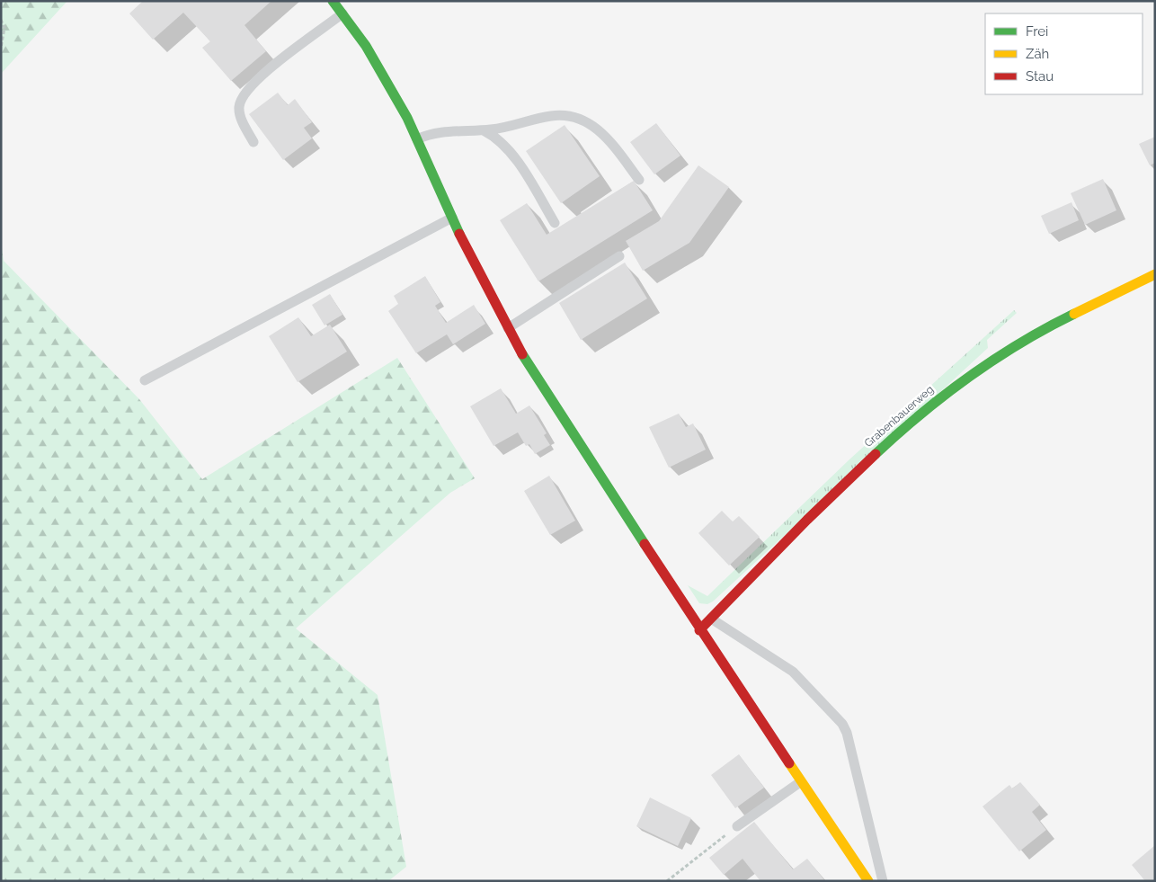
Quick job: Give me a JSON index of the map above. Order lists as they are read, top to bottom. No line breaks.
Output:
{"streets":{"street":["Grabenbauerweg"]},"legend":["Frei","Zäh","Stau"]}
